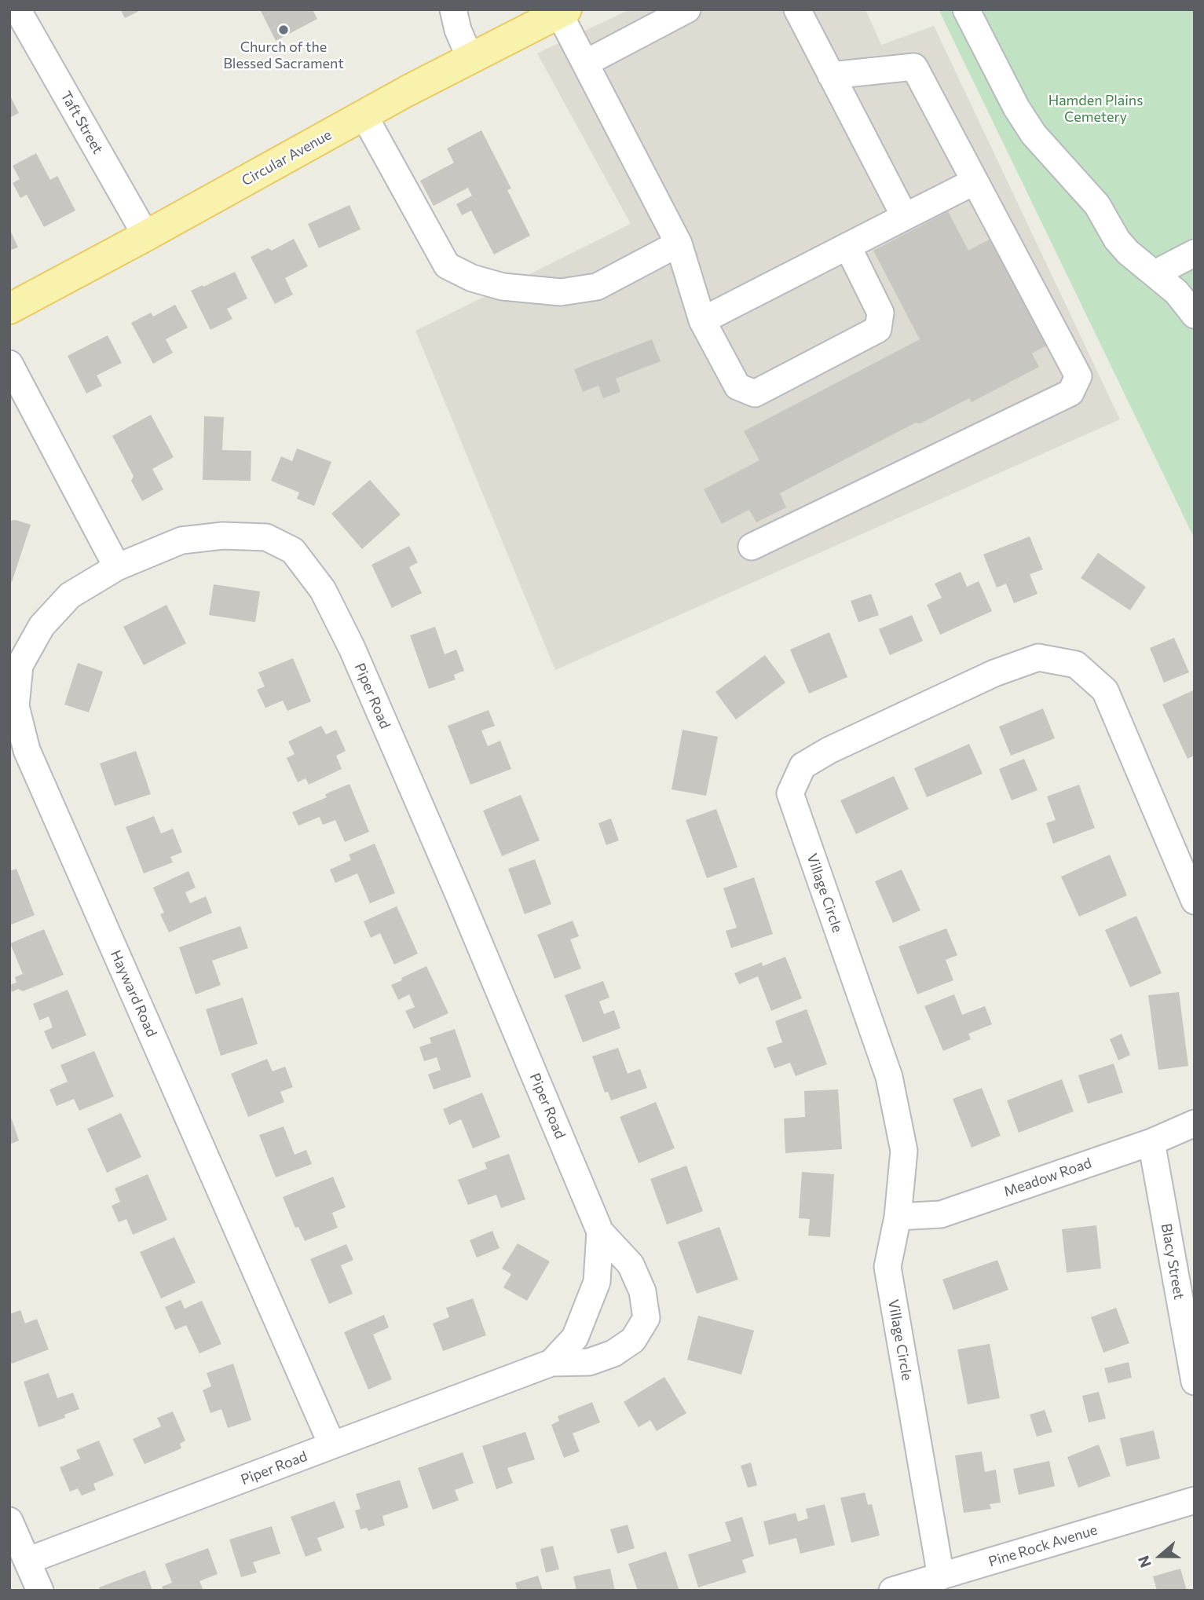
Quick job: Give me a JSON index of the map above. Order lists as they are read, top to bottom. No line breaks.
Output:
{"streets":{"main road":["Circular Avenue"],"street":["Taft Street","Piper Road","Village Circle","Hayward Road","Meadow Road","Blacy Street","Pine Rock Avenue"]},"crossings":[["Taft Street","Circular Avenue"],["Piper Road","Hayward Road"],["Village Circle","Meadow Road"],["Village Circle","Pine Rock Avenue"],["Meadow Road","Blacy Street"]],"parks":["Hamden Plains Cemetery"],"places":["Church of the Blessed Sacrament"],"north":"left"}
